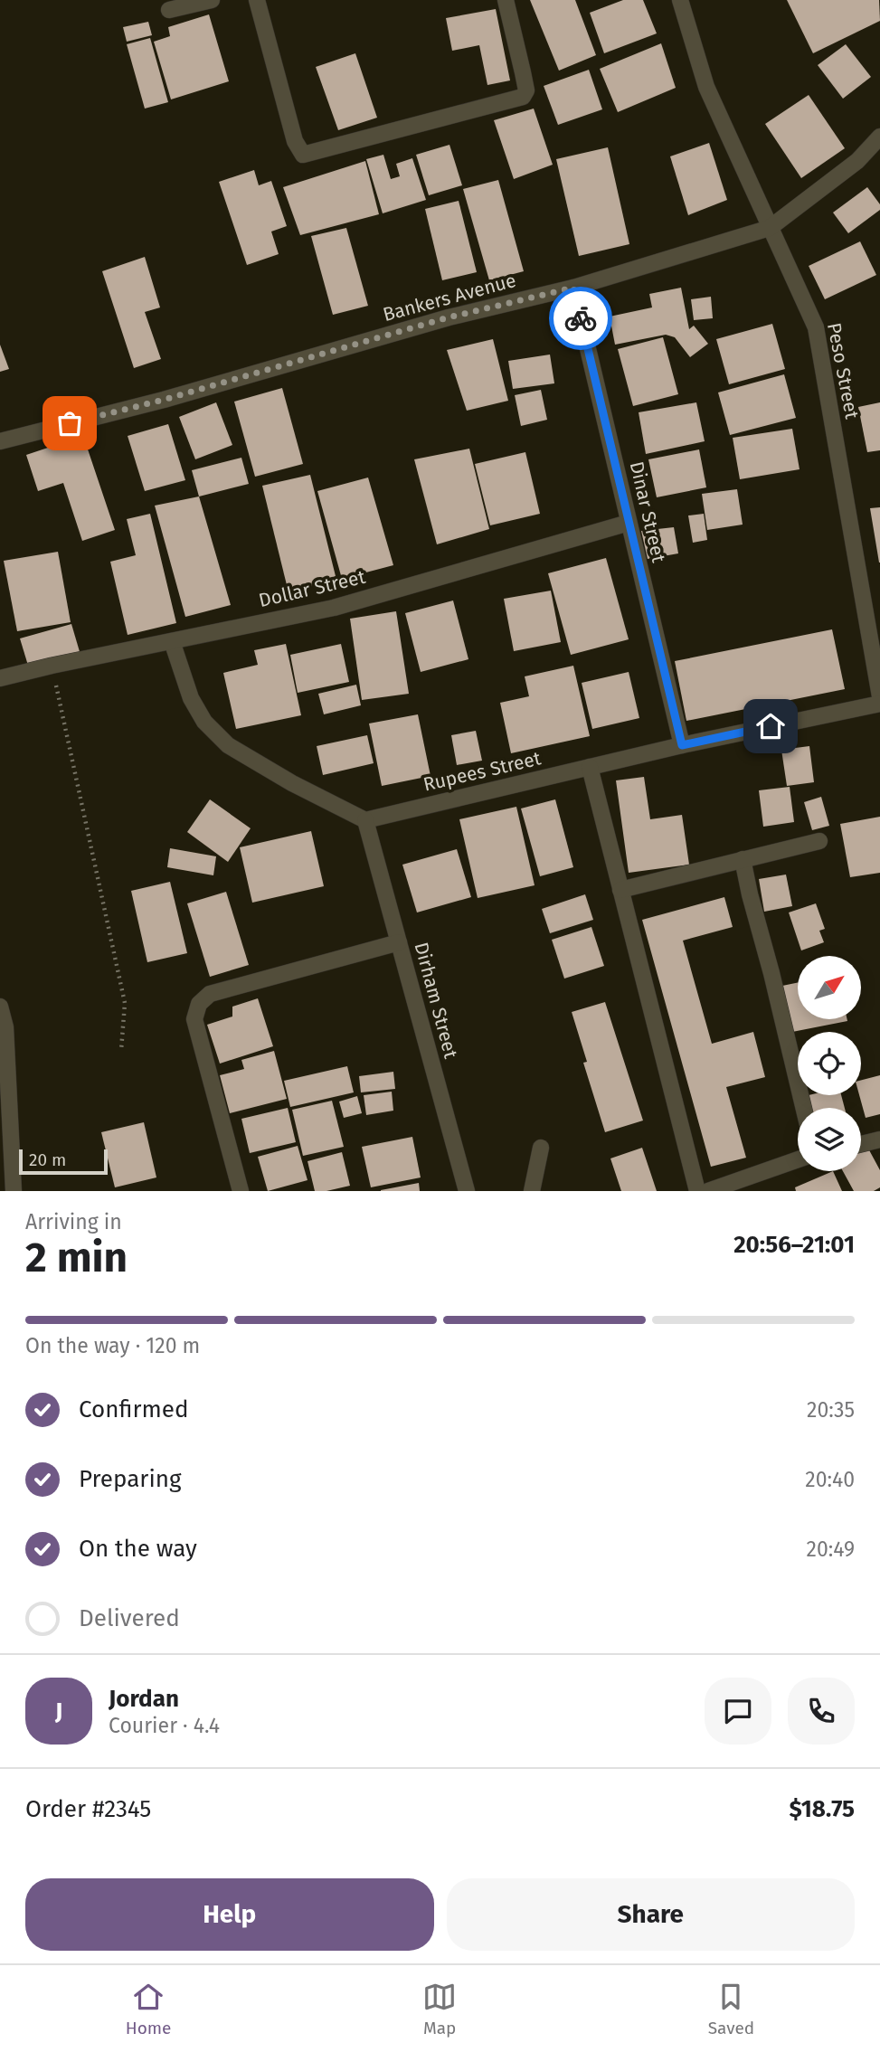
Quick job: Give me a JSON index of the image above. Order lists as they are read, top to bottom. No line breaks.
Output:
{"streets":{"street":["Bankers Avenue","Peso Street","Dinar Street","Dollar Street","Rupees Street","Dirham Street"]},"crossings":[["Bankers Avenue","Peso Street"],["Bankers Avenue","Dinar Street"],["Dinar Street","Dollar Street"],["Dinar Street","Rupees Street"],["Rupees Street","Dirham Street"]],"scale_bar":"20 m","north":"top right","page":{"scale":"20 m","heading":["2 min","Arriving in","20:56–21:01"],"panel":["Jordan","Courier · 4.4","Order #2345","$18.75"],"bar":"On the way · 120 m","list":[["Confirmed","20:35"],["Preparing","20:40"],["On the way","20:49"],"Delivered"],"round":"J","buttons":["Help","Share"],"tabs":["Home","Map","Saved"]}}
